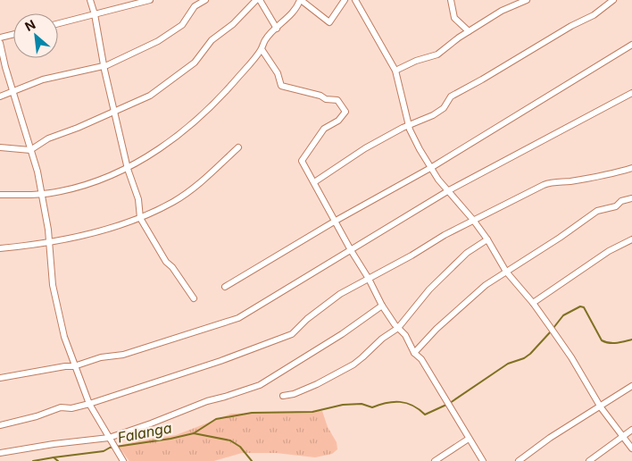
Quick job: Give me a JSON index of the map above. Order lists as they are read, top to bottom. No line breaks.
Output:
{"water":["Falanga"],"north":"top left"}
